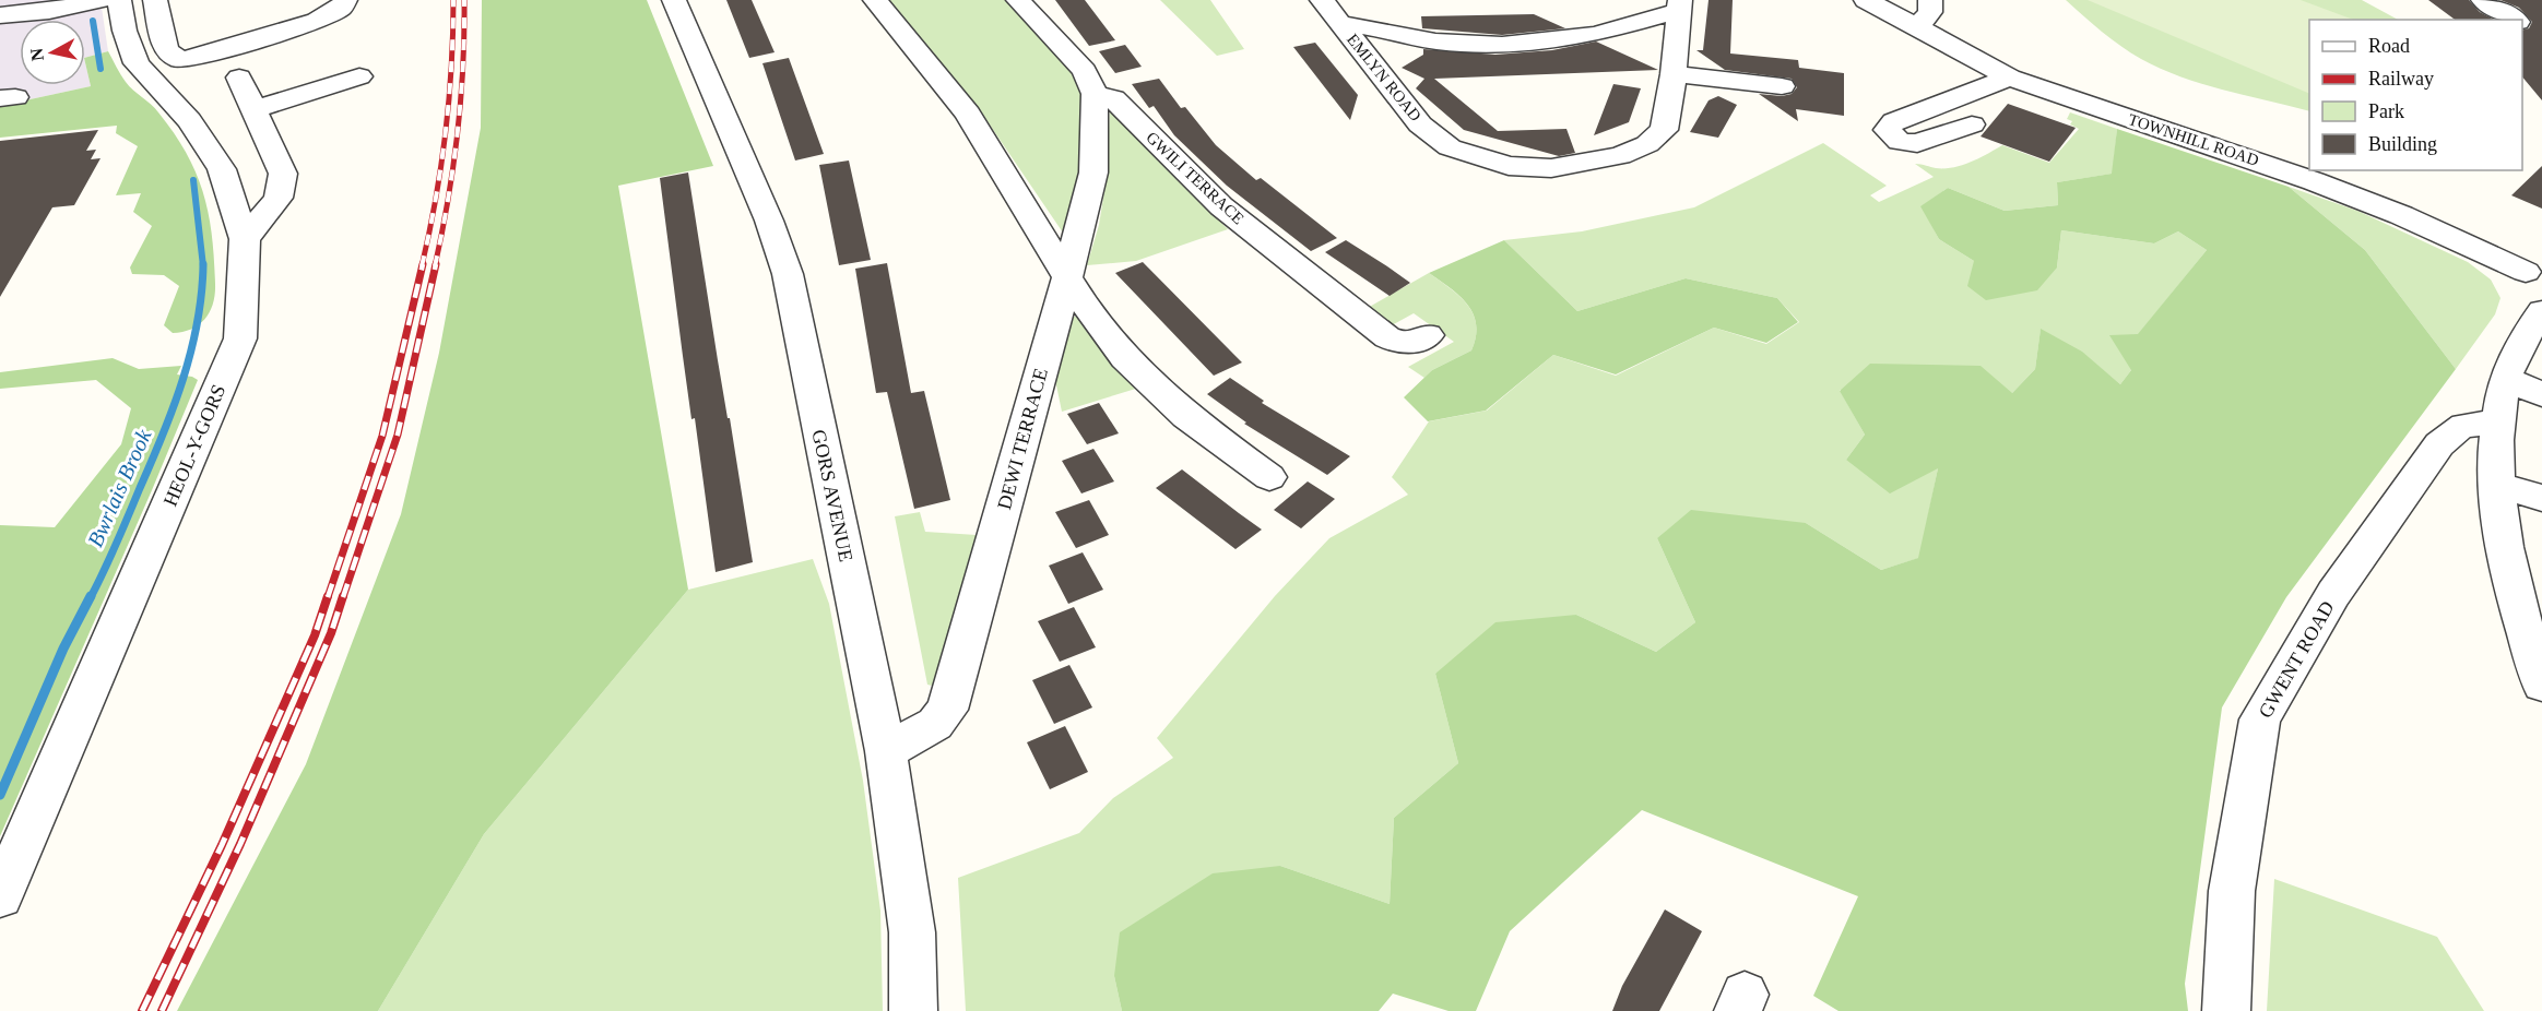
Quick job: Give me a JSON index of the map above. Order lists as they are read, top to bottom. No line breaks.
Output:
{"streets":{"street":["EMLYN ROAD","TOWNHILL ROAD","GWILI TERRACE","DEWI TERRACE","HEOL-Y-GORS","GORS AVENUE","GWENT ROAD"]},"crossings":[["GWILI TERRACE","DEWI TERRACE"],["DEWI TERRACE","GORS AVENUE"]],"water":["Bwrlais Brook"],"legend":["Road","Railway","Park","Building"],"north":"left"}
